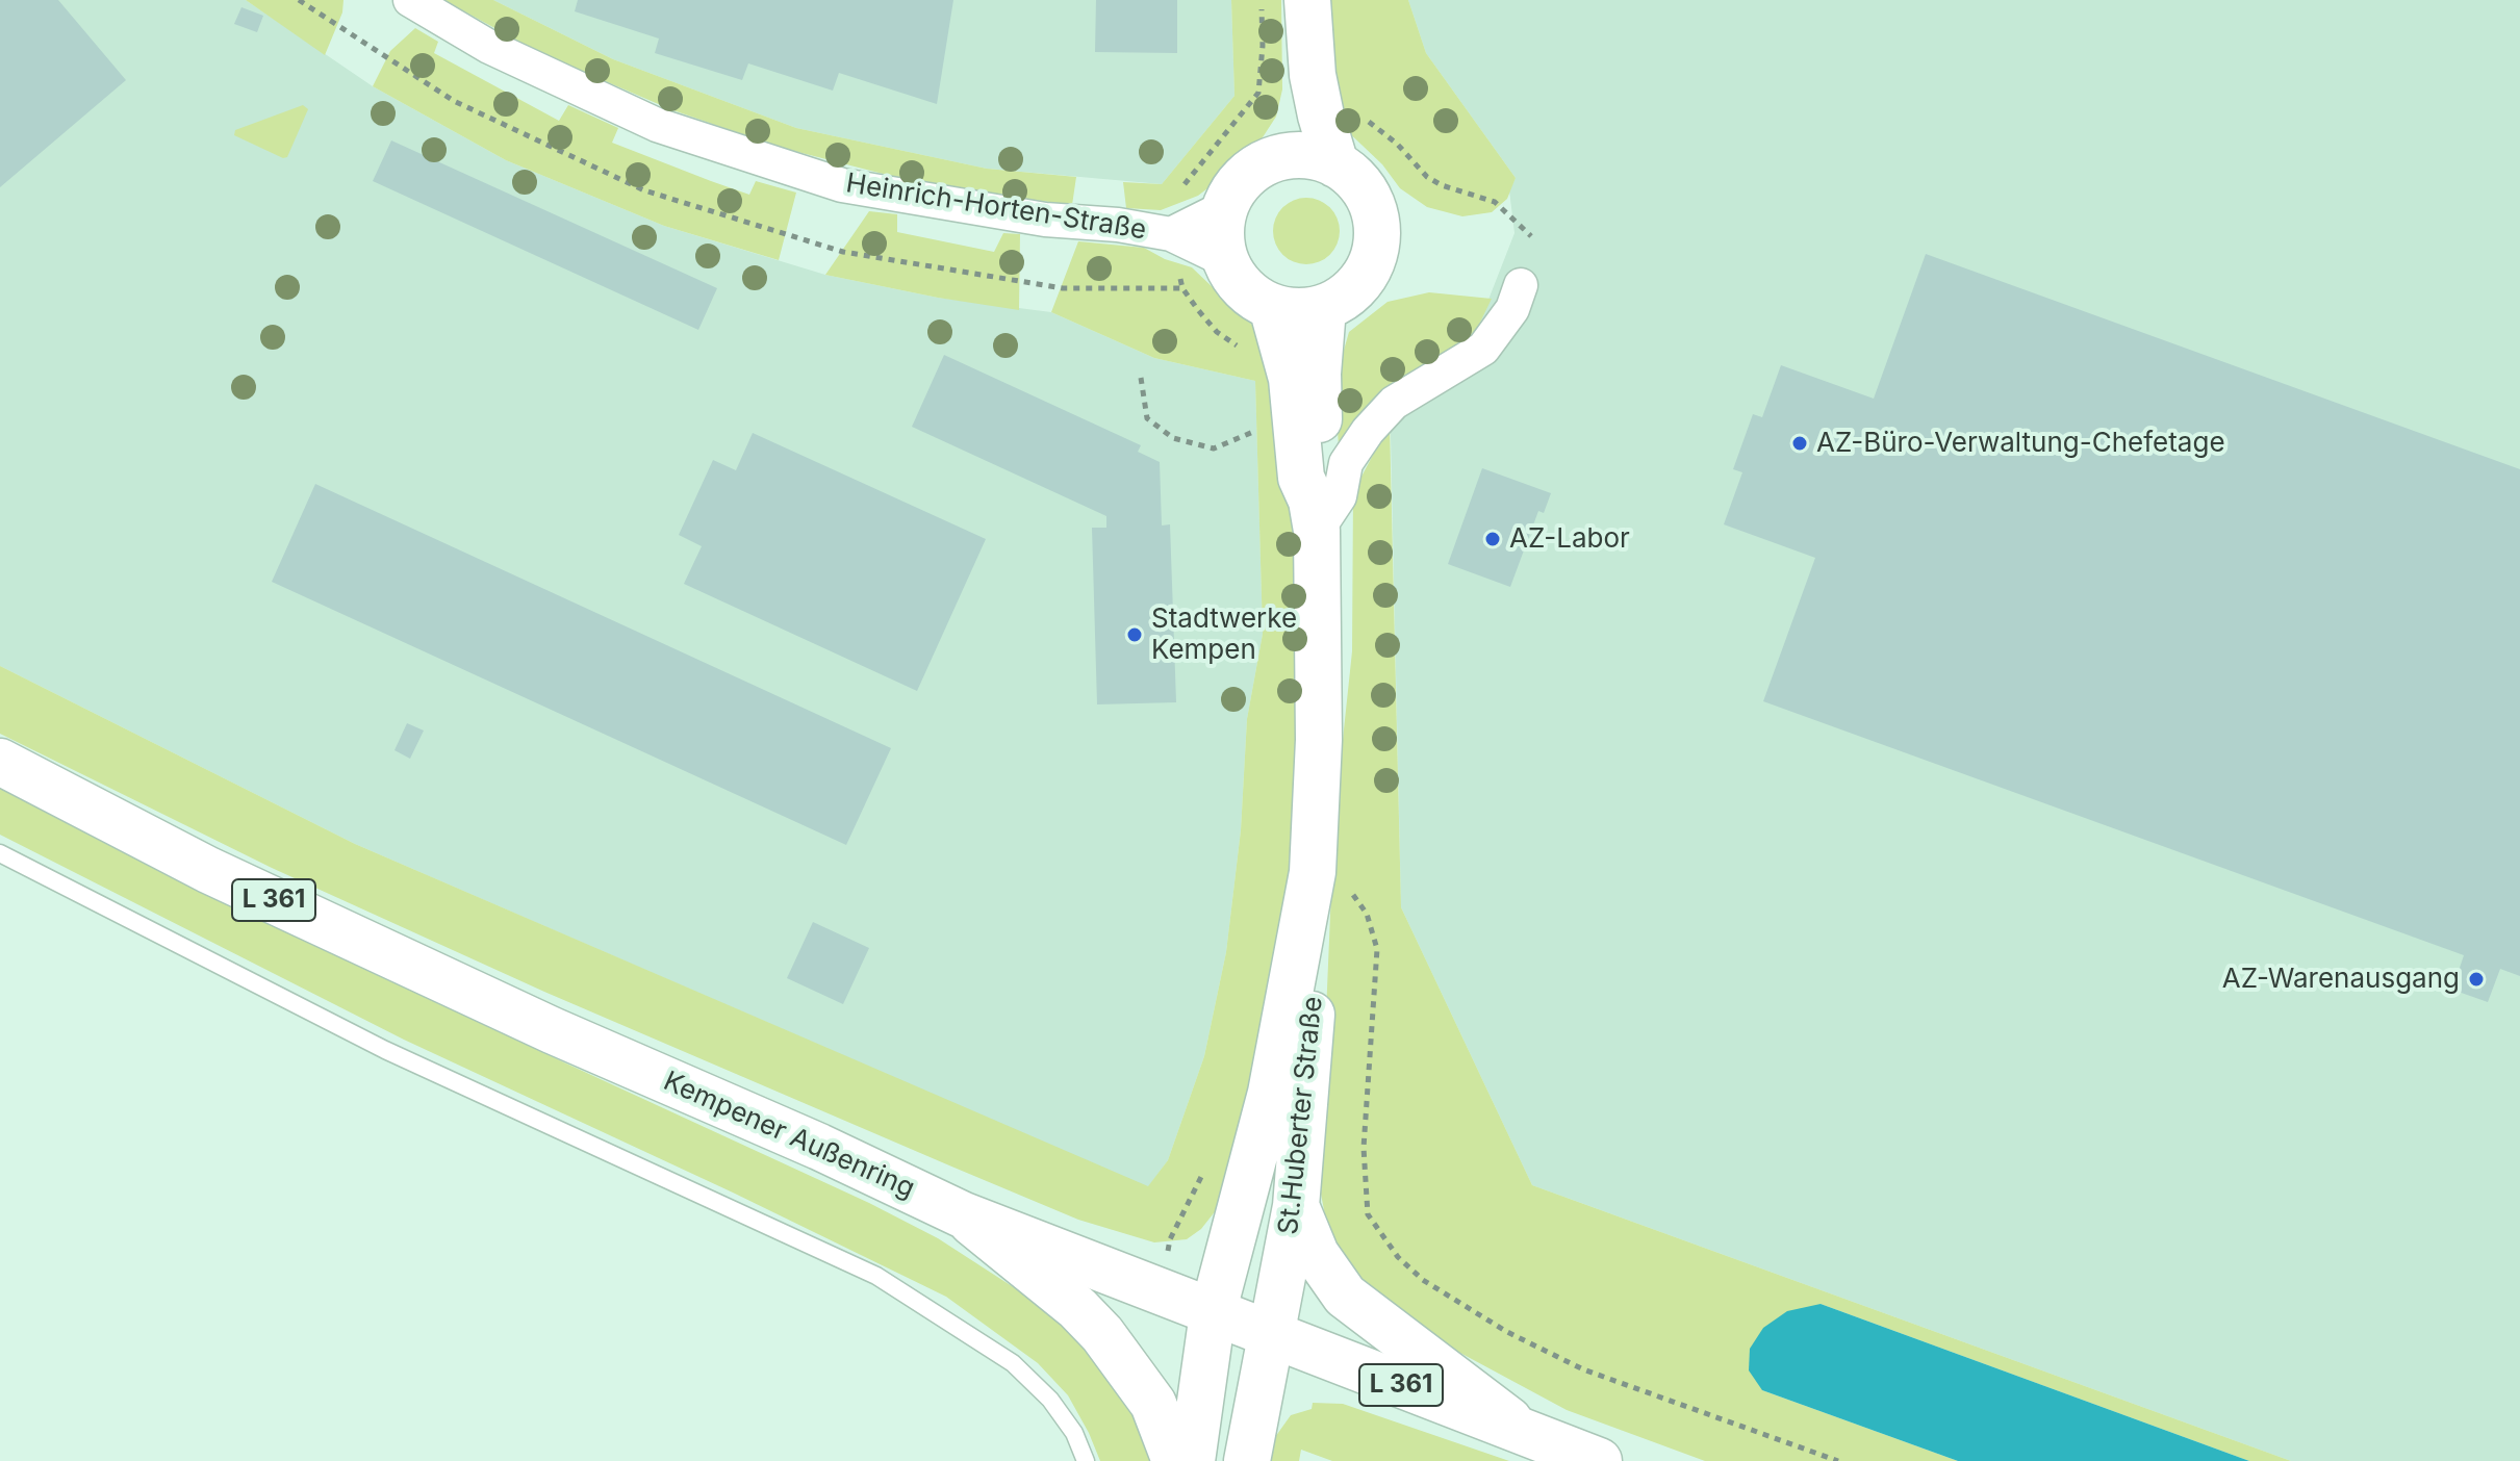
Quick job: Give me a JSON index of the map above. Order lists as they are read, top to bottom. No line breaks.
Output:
{"streets":{"street":["Heinrich-Horten-Straße","L 361","St.Huberter Straße","Kempener Außenring"]},"crossings":[["Heinrich-Horten-Straße","St.Huberter Straße"],["St.Huberter Straße","Kempener Außenring"]],"places":["AZ-Büro-Verwaltung-Chefetage","AZ-Labor","Stadtwerke Kempen","AZ-Warenausgang"]}
